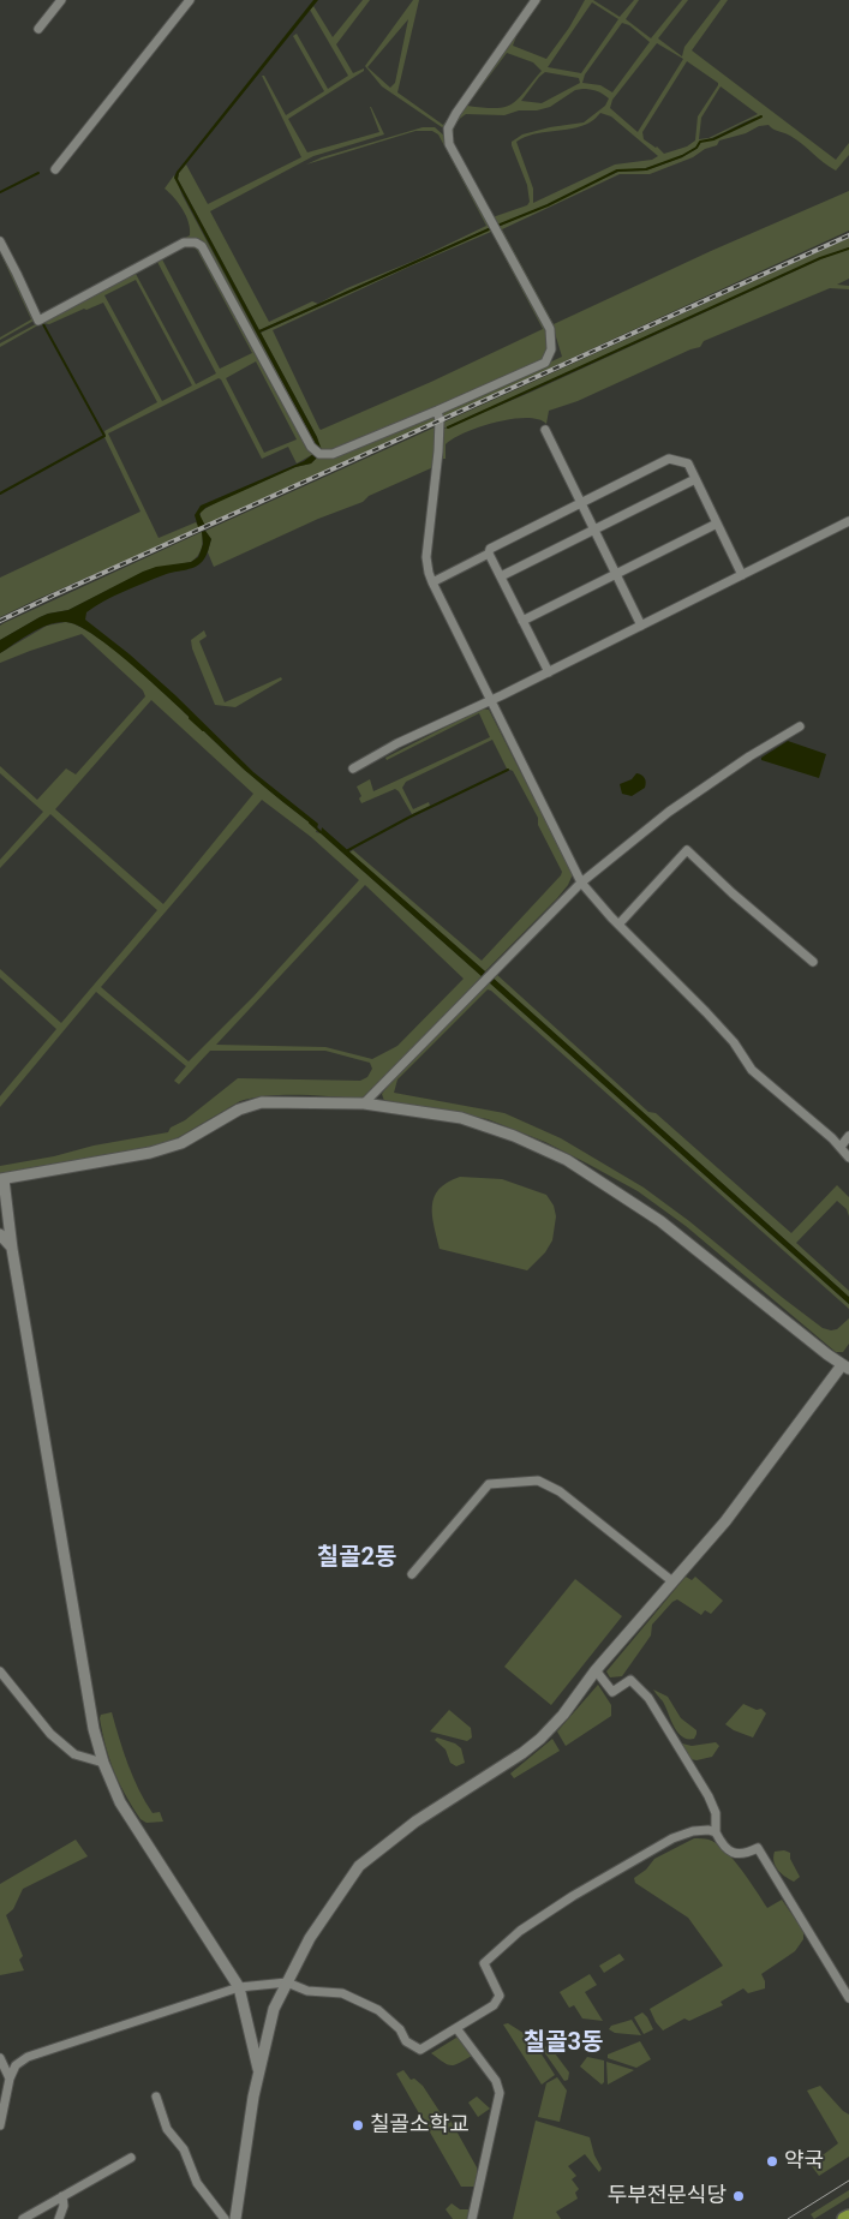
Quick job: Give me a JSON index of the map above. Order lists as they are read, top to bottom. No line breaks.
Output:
{"districts":["칠골2동","칠골3동"],"places":["칠골소학교","약국","두부전문식당"]}
